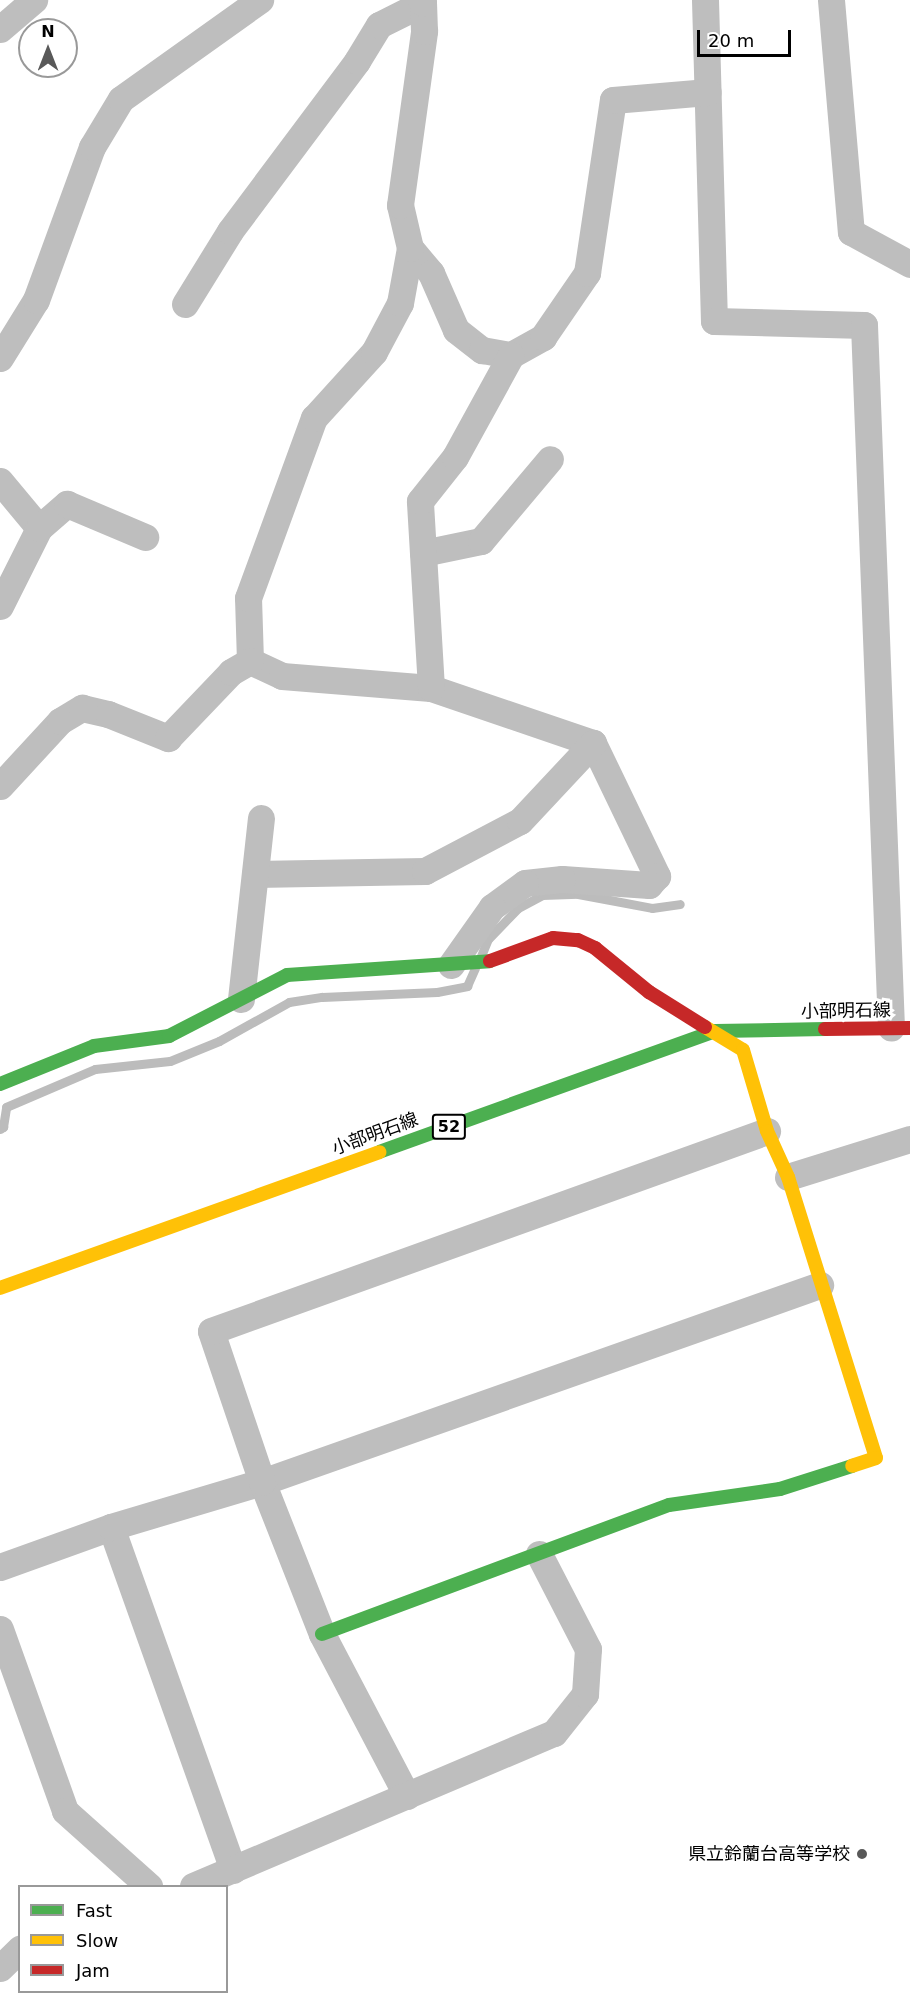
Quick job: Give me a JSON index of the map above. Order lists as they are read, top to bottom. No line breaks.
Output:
{"streets":{"street":["小部明石線","52"]},"places":["県立鈴蘭台高等学校"],"legend":["Fast","Slow","Jam"],"scale_bar":"20 m","north":"top"}
